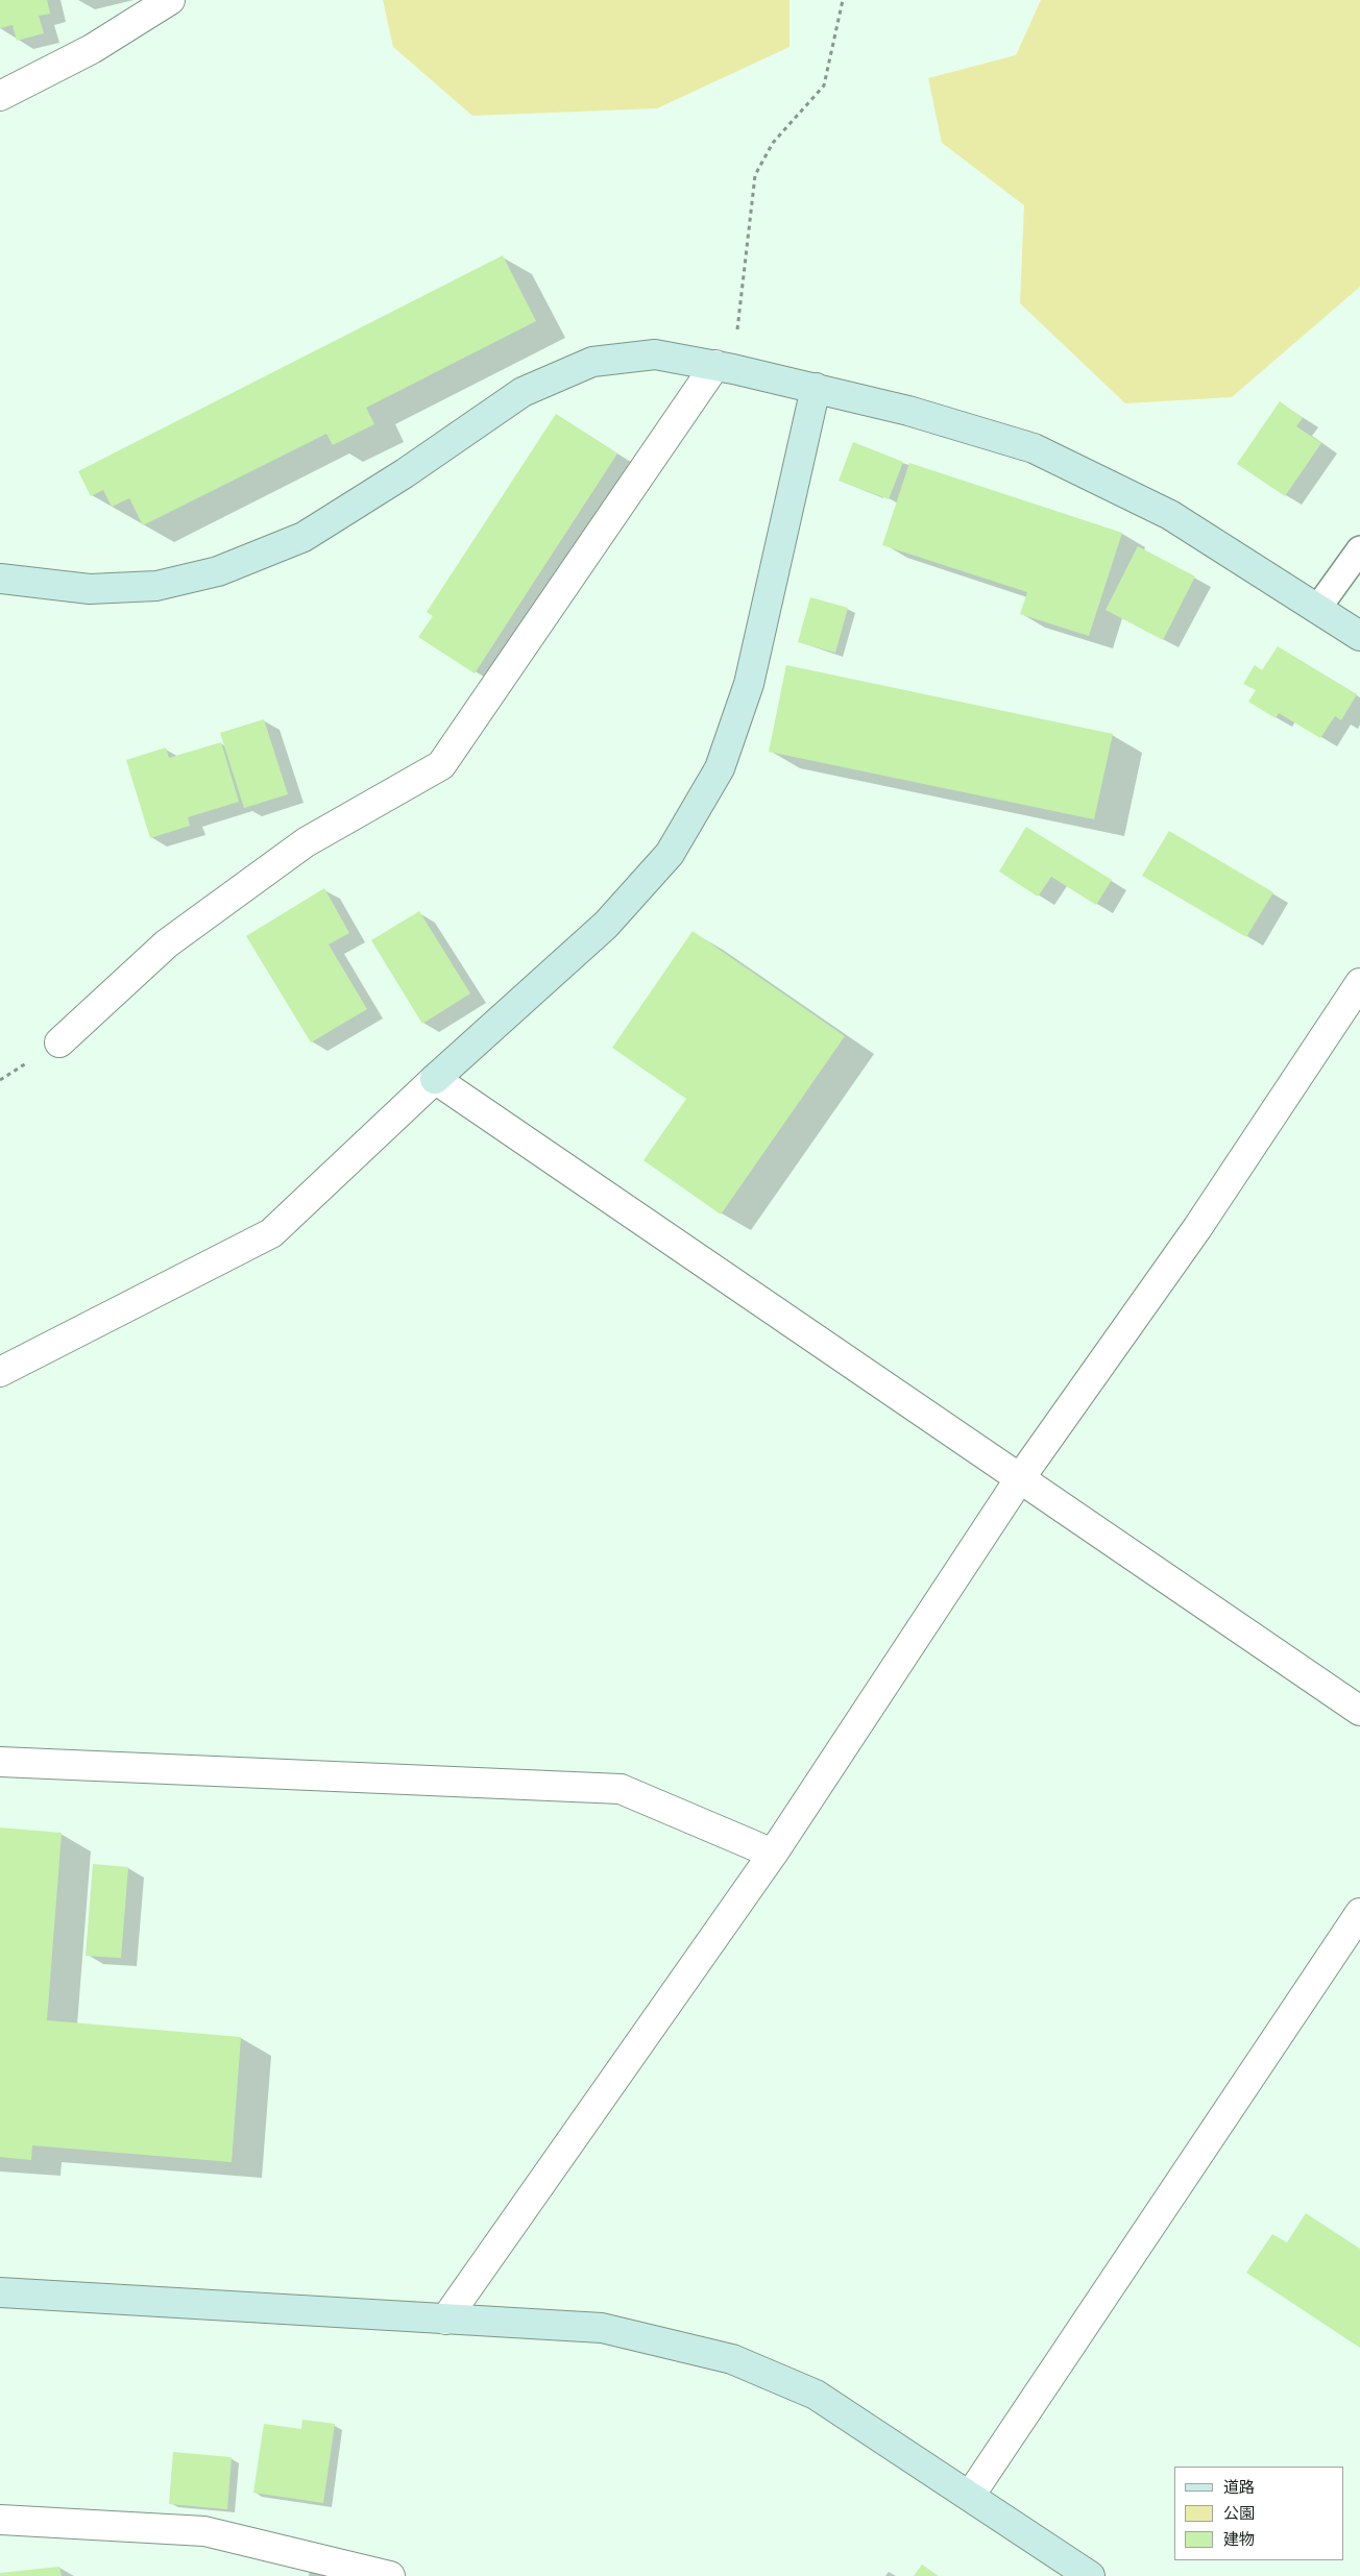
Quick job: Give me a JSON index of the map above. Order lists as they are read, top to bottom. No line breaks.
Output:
{"legend":["道路","公園","建物"]}
